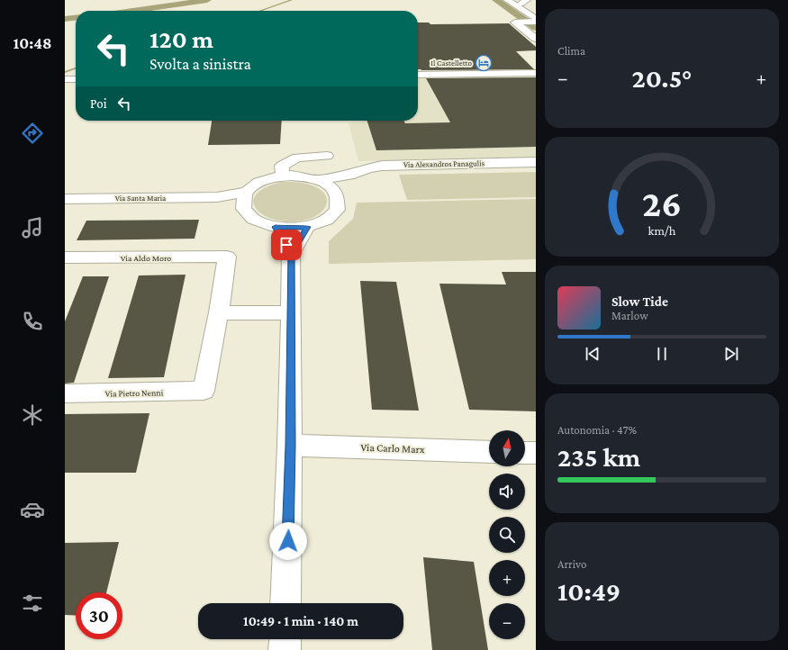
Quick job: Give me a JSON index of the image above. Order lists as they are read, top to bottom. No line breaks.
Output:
{"streets":{"street":["Via Alexandros Panagulis","Via Santa Maria","Via Aldo Moro","Via Pietro Nenni","Via Carlo Marx"]},"crossings":[["Via Alexandros Panagulis","Via Santa Maria"],["Via Aldo Moro","Via Pietro Nenni"]],"places":{"hotel":["Il Castelletto"]},"north":"top","page":{"tabs":"10:48","tile":["Clima",["Autonomia · 47%","235 km"],["Arrivo","10:49"]],"turn":["120 m","Svolta a sinistra"],"heat":["−","20.5°","+"],"then":"Poi","song":["Slow Tide","Marlow"],"map_buttons":["+","−"],"limit":"30","trip":"10:49 · 1 min · 140 m","gauge":["26","km/h"]}}
